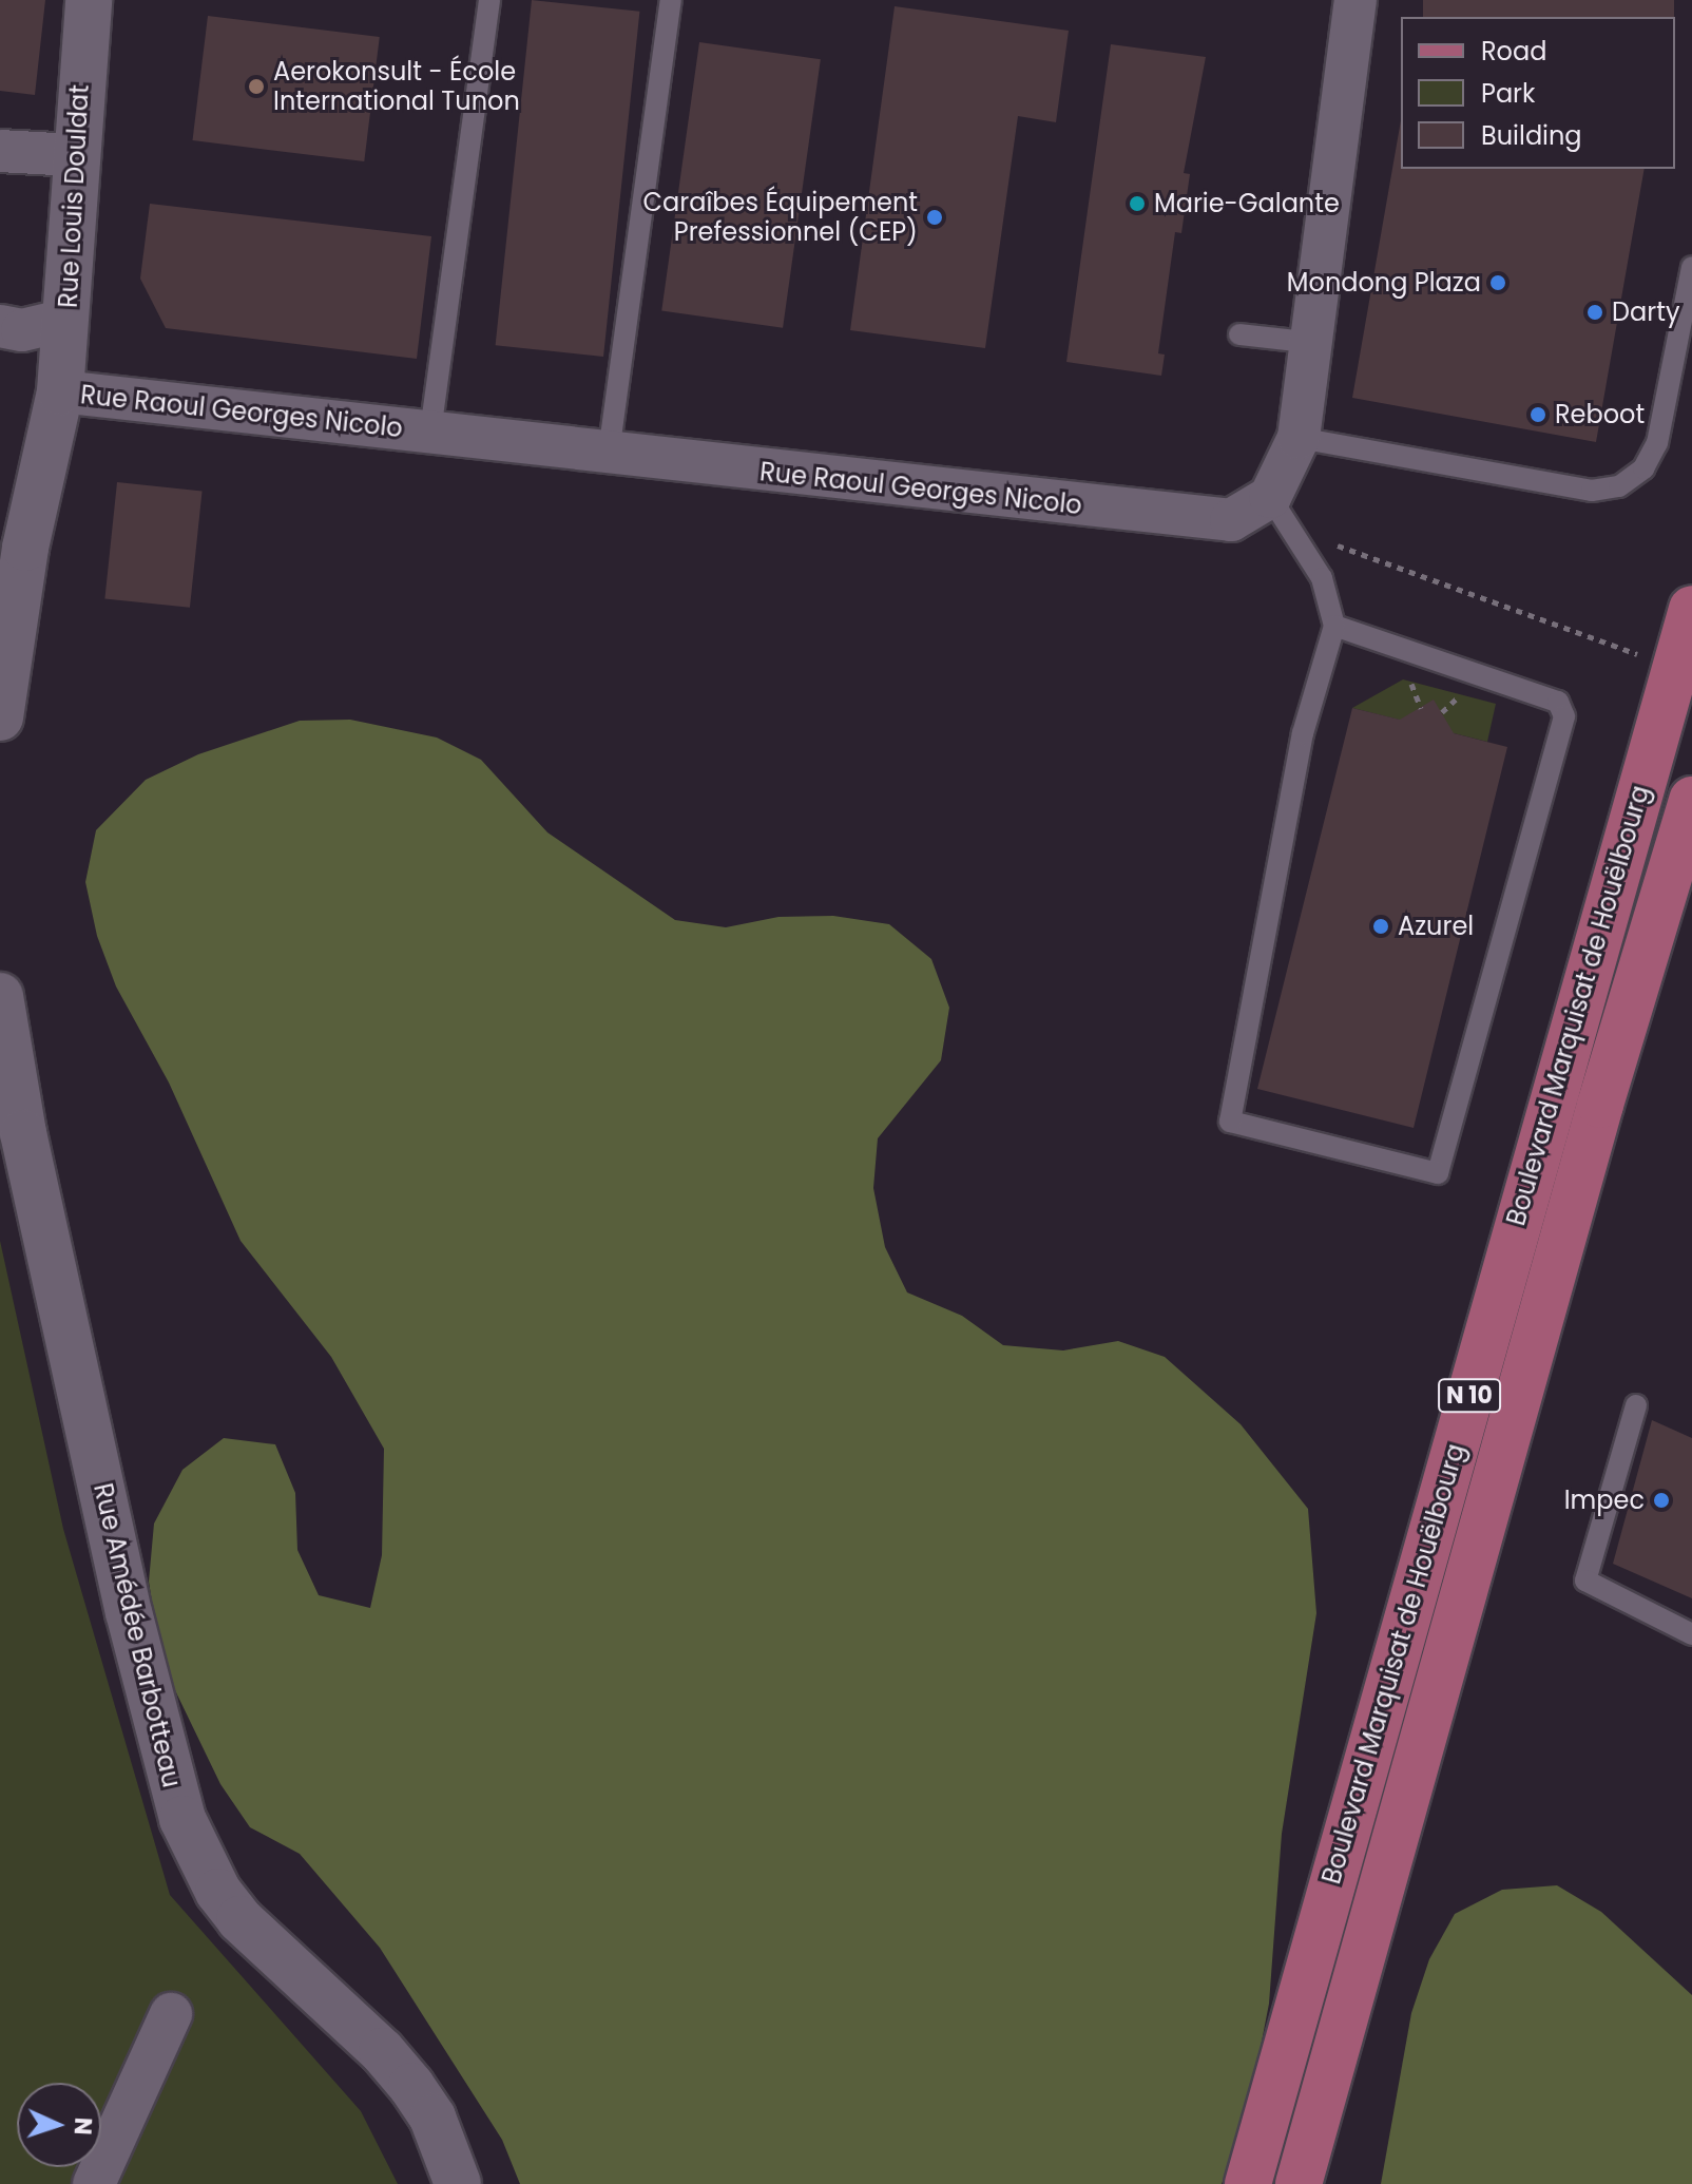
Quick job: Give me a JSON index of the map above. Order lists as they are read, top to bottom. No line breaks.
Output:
{"streets":{"main road":["Boulevard Marquisat de Houëlbourg","N 10"],"street":["Rue Louis Douldat","Rue Raoul Georges Nicolo","Rue Amédée Barbotteau"]},"crossings":[["Rue Louis Douldat","Rue Raoul Georges Nicolo"]],"places":["Aerokonsult - École International Tunon","Marie-Galante","Caraîbes Équipement Prefessionnel (CEP)","Mondong Plaza","Darty","Reboot","Azurel","Impec"],"legend":["Road","Park","Building"],"north":"right"}
